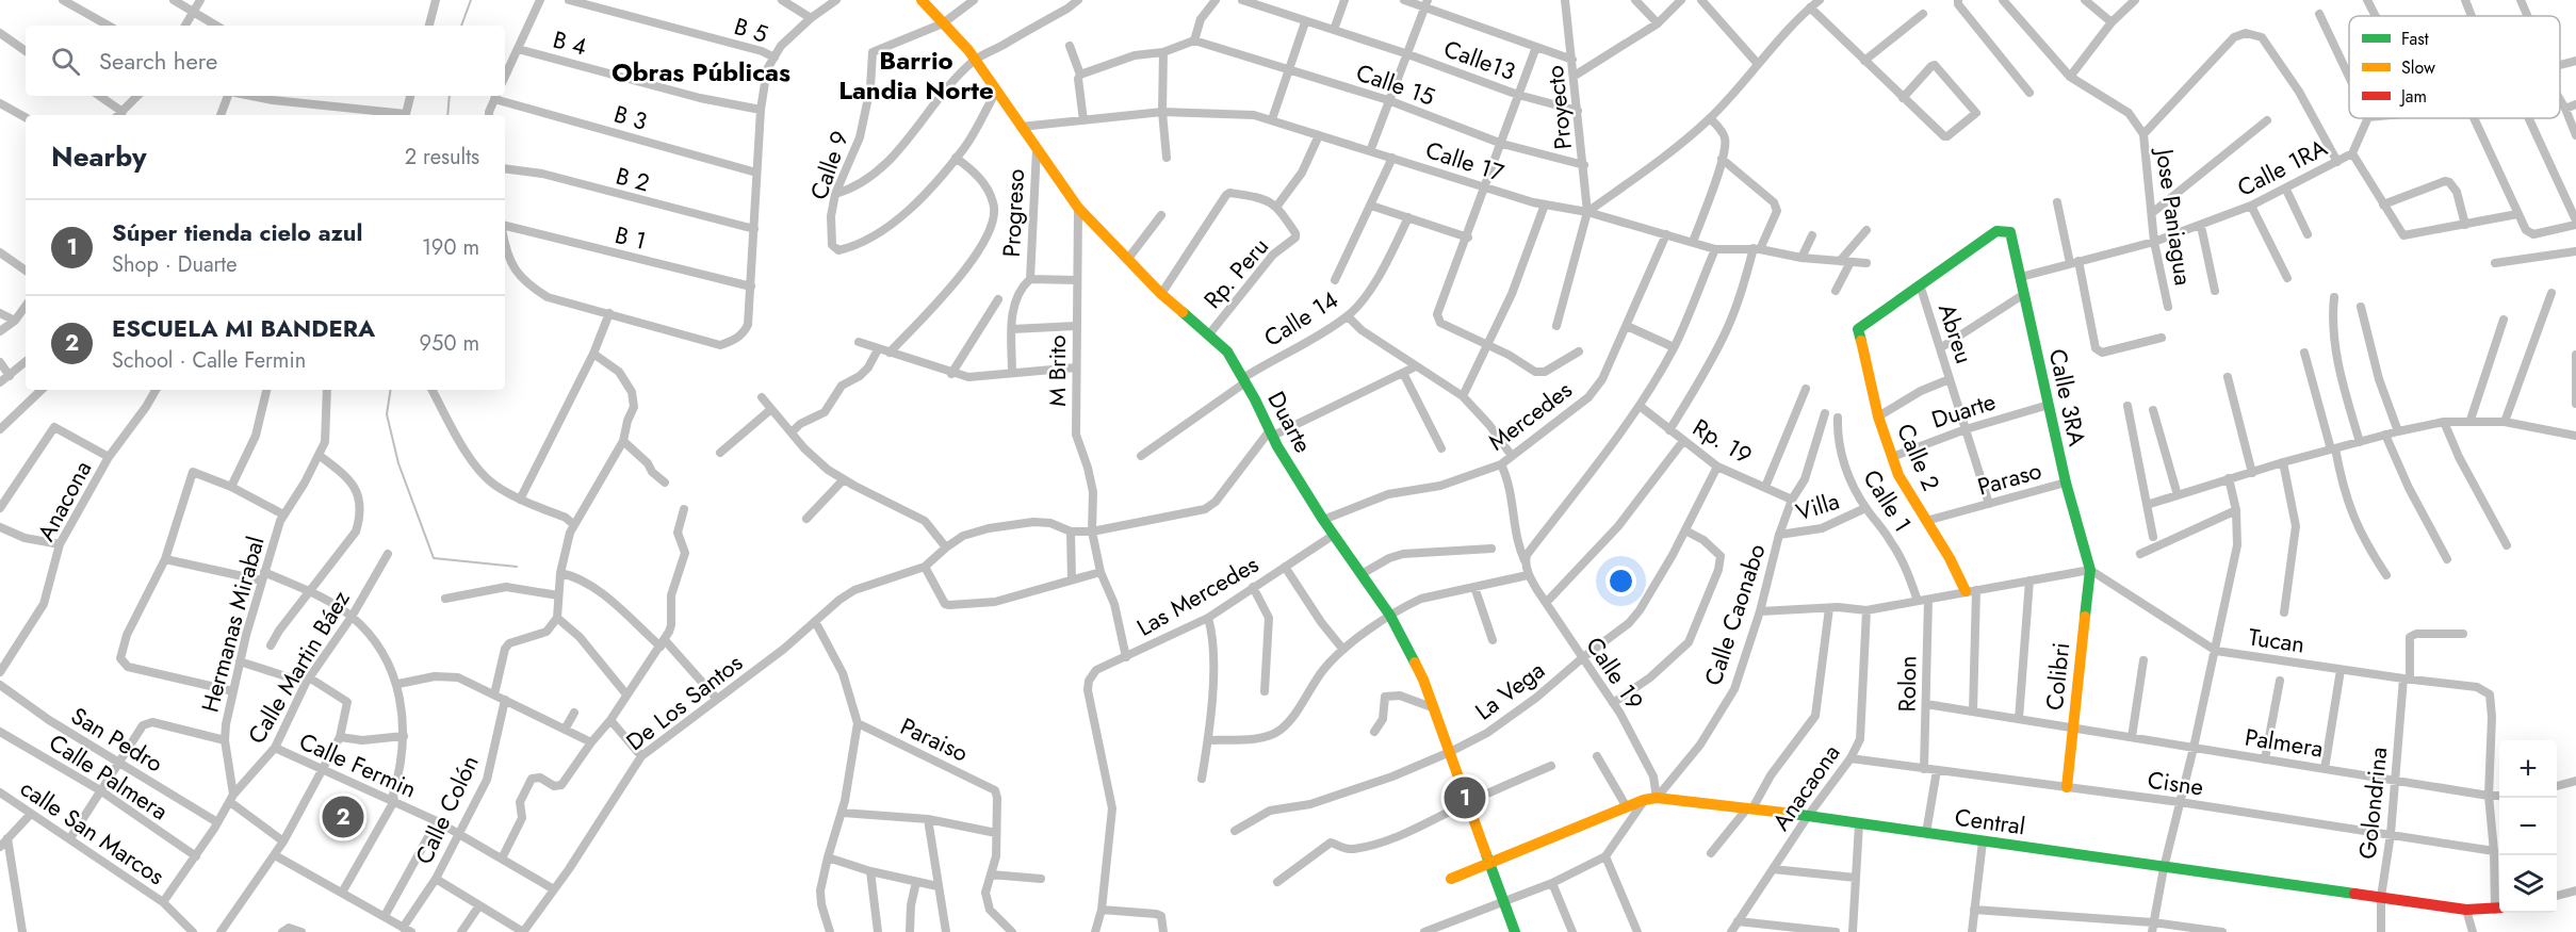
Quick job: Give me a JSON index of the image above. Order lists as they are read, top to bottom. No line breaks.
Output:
{"streets":{"street":["B 5","B 4","Calle13","Calle 15","Proyecto","B 3","Calle 17","Calle 9","Calle 1RA","B 2","Progreso","Jose Paniagua","B 1","Rp. Peru","Calle 14","Abreu","M Brito","Calle 3RA","Duarte","Mercedes","Rp. 19","Calle 2","Paraso","Anacona","Calle 1","Villa","Las Mercedes","Calle Caonabo","Hermanas Mirabal","Tucan","Calle Martin Báez","Calle 19","Colibri","Rolon","La Vega","De Los Santos","San Pedro","Paraiso","Palmera","Calle Fermin","Calle Palmera","Cisne","Anacaona","Golondrina","Calle Colón","Central","calle San Marcos"]},"crossings":[["Calle13","Proyecto"],["Calle 15","Proyecto"],["Proyecto","Calle 17"],["Calle 17","Duarte"],["Calle 17","Mercedes"],["Calle 9","Duarte"],["Calle 1RA","Jose Paniagua"],["Calle 1RA","Calle 3RA"],["Progreso","Duarte"],["Rp. Peru","Duarte"],["Calle 14","Duarte"],["Abreu","Calle 3RA"],["Abreu","Duarte"],["Abreu","Calle 2"],["Abreu","Paraso"],["M Brito","Duarte"],["M Brito","Las Mercedes"],["Calle 3RA","Duarte"],["Calle 3RA","Calle 2"],["Calle 3RA","Paraso"],["Calle 3RA","Tucan"],["Calle 3RA","Colibri"],["Duarte","Mercedes"],["Duarte","Calle 2"],["Duarte","Las Mercedes"],["Duarte","La Vega"],["Rp. 19","Calle Caonabo"],["Rp. 19","La Vega"],["Calle 2","Paraso"],["Calle 1","Villa"],["Villa","Calle Caonabo"],["Calle Caonabo","Calle 19"],["Calle Caonabo","Central"],["Hermanas Mirabal","Calle Martin Báez"],["Tucan","Colibri"],["Tucan","Palmera"],["Tucan","Cisne"],["Tucan","Golondrina"],["Tucan","Central"],["Calle Martin Báez","Calle Fermin"],["Calle 19","La Vega"],["Calle 19","Central"],["Colibri","Palmera"],["Colibri","Cisne"],["Rolon","Palmera"],["Rolon","Cisne"],["De Los Santos","Calle Fermin"],["Palmera","Golondrina"],["Calle Fermin","Calle Colón"],["Cisne","Anacaona"],["Cisne","Golondrina"],["Anacaona","Central"],["Golondrina","Central"]],"districts":["Barrio Landia Norte","Obras Públicas"],"legend":["Fast","Slow","Jam"],"page":{"search":"Search here","heading":["Nearby","2 results"],"list":[{"mark":"1","name":"Súper tienda cielo azul","note":"Shop · Duarte","value":"190 m"},{"mark":"2","name":"ESCUELA MI BANDERA","note":"School · Calle Fermin","value":"950 m"}],"map_buttons":["+","−"],"pins":["1","2"]}}
